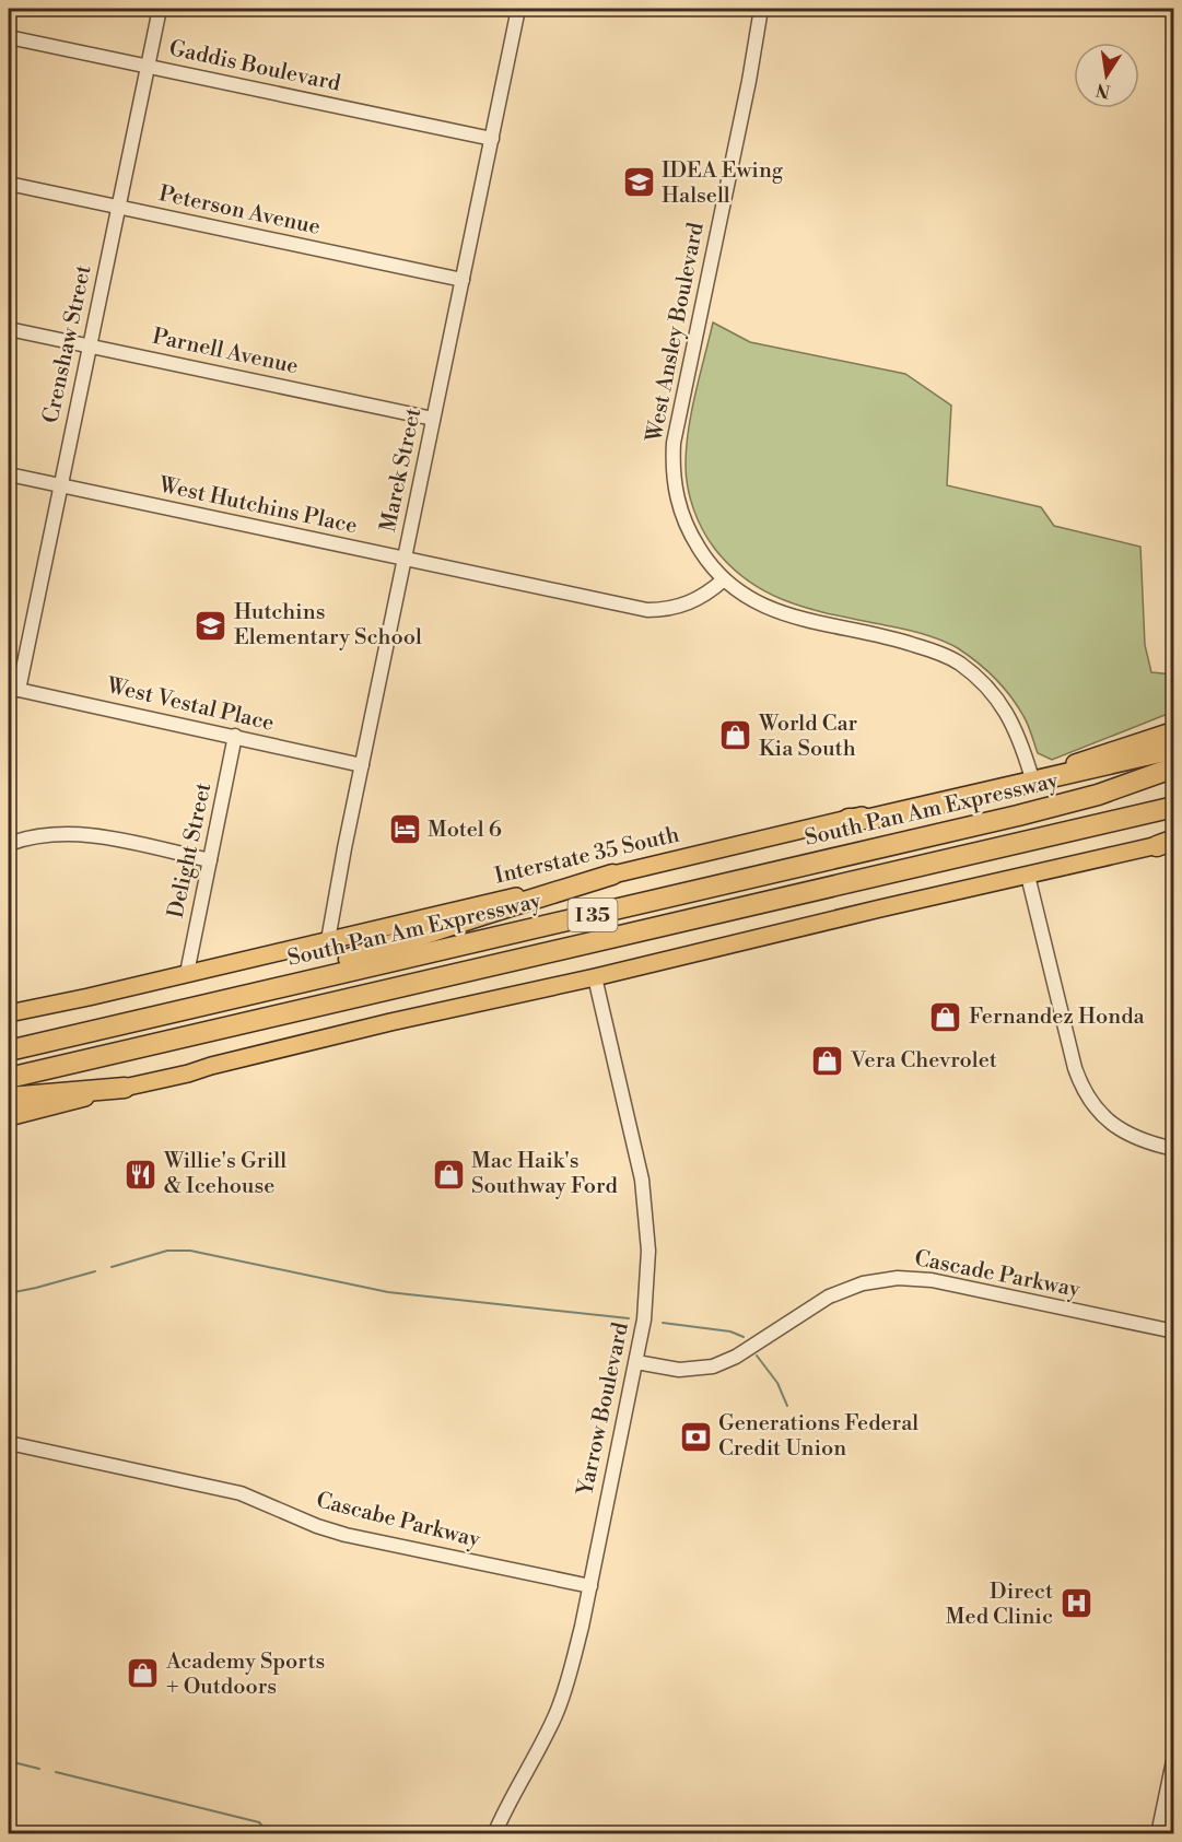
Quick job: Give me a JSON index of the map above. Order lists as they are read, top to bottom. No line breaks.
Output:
{"streets":{"highway":["South Pan Am Expressway","I 35"],"main road":["Interstate 35 South"],"street":["Gaddis Boulevard","Peterson Avenue","West Ansley Boulevard","Crenshaw Street","Parnell Avenue","Marek Street","West Hutchins Place","West Vestal Place","Delight Street","Cascade Parkway","Yarrow Boulevard","Cascabe Parkway"]},"crossings":[["Gaddis Boulevard","Crenshaw Street"],["Gaddis Boulevard","Marek Street"],["Peterson Avenue","Crenshaw Street"],["Peterson Avenue","Marek Street"],["West Ansley Boulevard","West Hutchins Place"],["West Ansley Boulevard","Interstate 35 South"],["Crenshaw Street","Parnell Avenue"],["Crenshaw Street","West Hutchins Place"],["Crenshaw Street","West Vestal Place"],["Parnell Avenue","Marek Street"],["Marek Street","West Hutchins Place"],["Marek Street","West Vestal Place"],["Marek Street","Interstate 35 South"],["West Vestal Place","Delight Street"],["Delight Street","Interstate 35 South"],["Cascade Parkway","Yarrow Boulevard"],["Yarrow Boulevard","Cascabe Parkway"]],"places":{"school or university":["IDEA Ewing Halsell","Hutchins Elementary School"],"shop":["World Car Kia South","Fernandez Honda","Vera Chevrolet","Mac Haik's Southway Ford","Academy Sports + Outdoors"],"hotel":["Motel 6"],"restaurant":["Willie's Grill & Icehouse"],"bank":["Generations Federal Credit Union"],"hospital":["Direct Med Clinic"]},"north":"bottom"}
